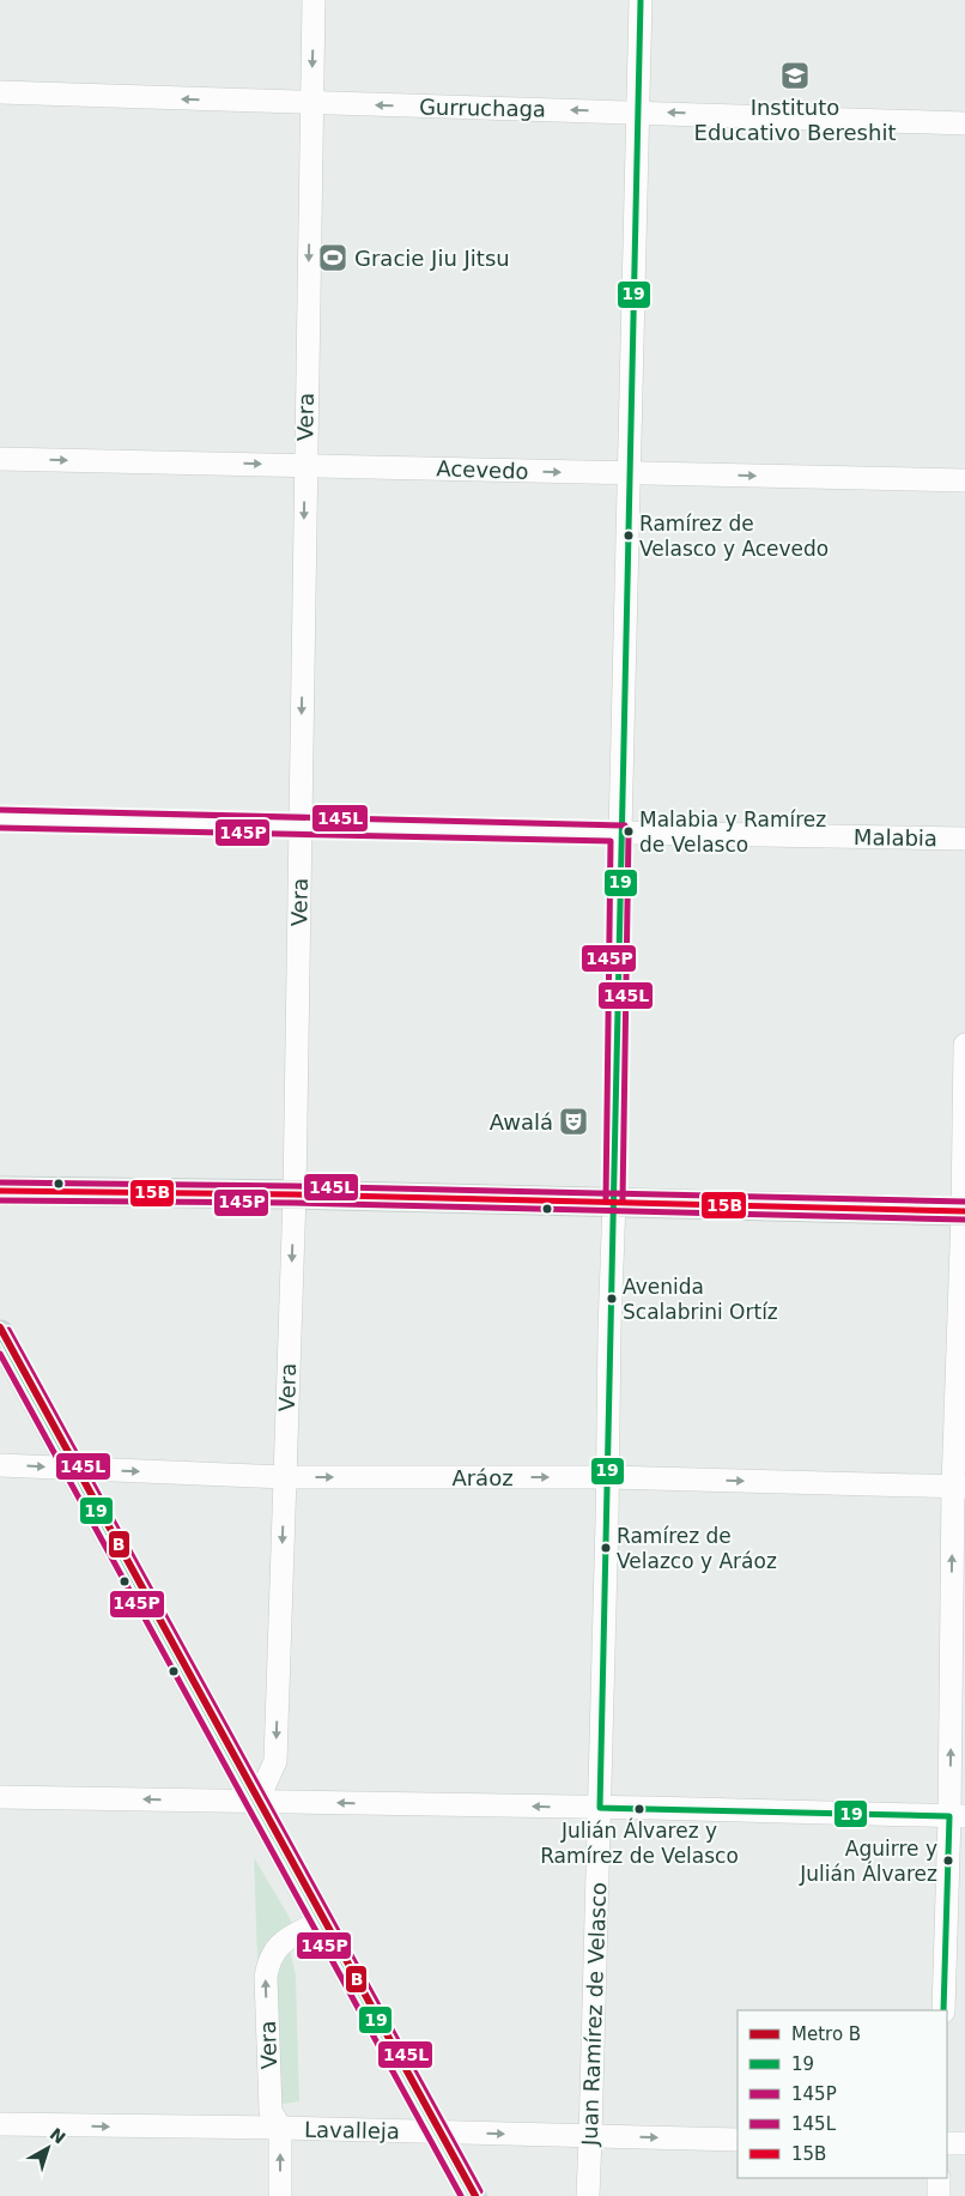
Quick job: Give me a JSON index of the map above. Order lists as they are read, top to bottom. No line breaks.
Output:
{"streets":{"street":["Gurruchaga","Vera","Acevedo","Malabia","Aráoz","Juan Ramírez de Velasco","Lavalleja"]},"crossings":[["Gurruchaga","Vera"],["Gurruchaga","Juan Ramírez de Velasco"],["Vera","Acevedo"],["Vera","Malabia"],["Vera","Aráoz"],["Vera","Lavalleja"],["Acevedo","Juan Ramírez de Velasco"],["Malabia","Juan Ramírez de Velasco"],["Aráoz","Juan Ramírez de Velasco"],["Juan Ramírez de Velasco","Lavalleja"]],"one_way":["Gurruchaga","Acevedo","Aráoz","Lavalleja"],"places":{"school or university":["Instituto Educativo Bereshit"],"sports":["Gracie Jiu Jitsu"],"other":["Ramírez de Velasco y Acevedo","Malabia y Ramírez de Velasco","Avenida Scalabrini Ortíz","Ramírez de Velazco y Aráoz","Julián Álvarez y Ramírez de Velasco","Aguirre y Julián Álvarez"],"theatre":["Awalá"]},"lines":["transit line 19","transit line 145L","transit line 145P","transit line 15B","metro line B"],"legend":["Metro B","19","145P","145L","15B"],"north":"top right"}
